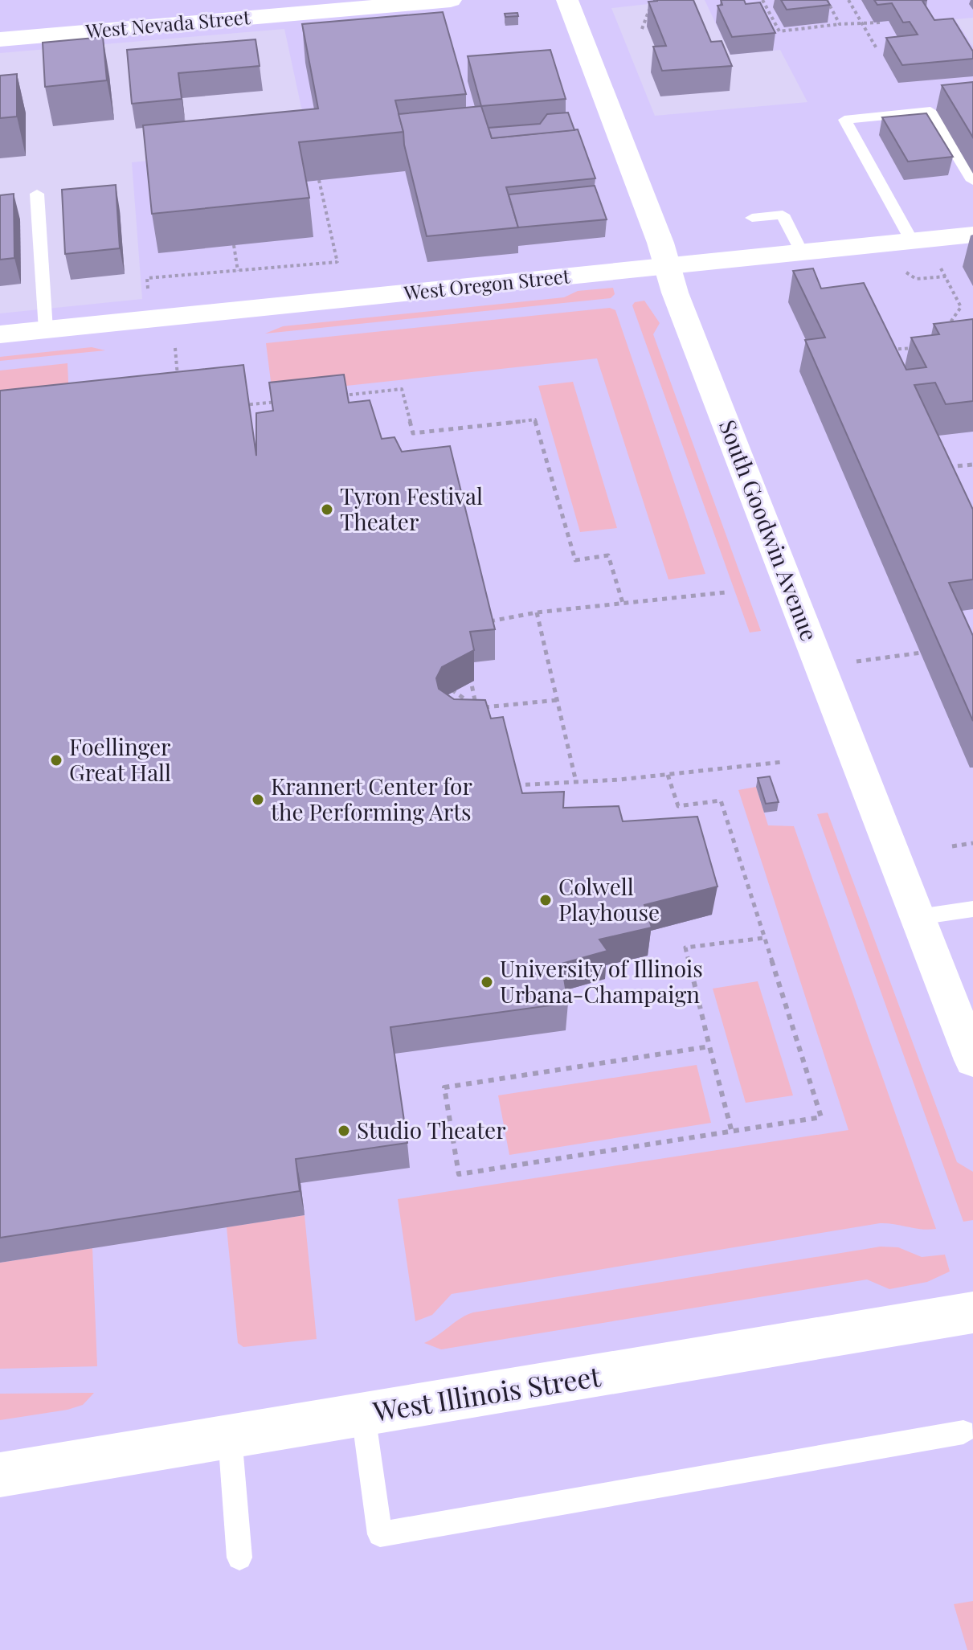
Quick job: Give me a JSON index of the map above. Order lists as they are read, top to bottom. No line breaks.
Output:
{"streets":{"street":["West Nevada Street","West Oregon Street","South Goodwin Avenue","West Illinois Street"]},"crossings":[["West Oregon Street","South Goodwin Avenue"]],"places":["Tyron Festival Theater","Foellinger Great Hall","Krannert Center for the Performing Arts","Colwell Playhouse","University of Illinois Urbana-Champaign","Studio Theater"]}
